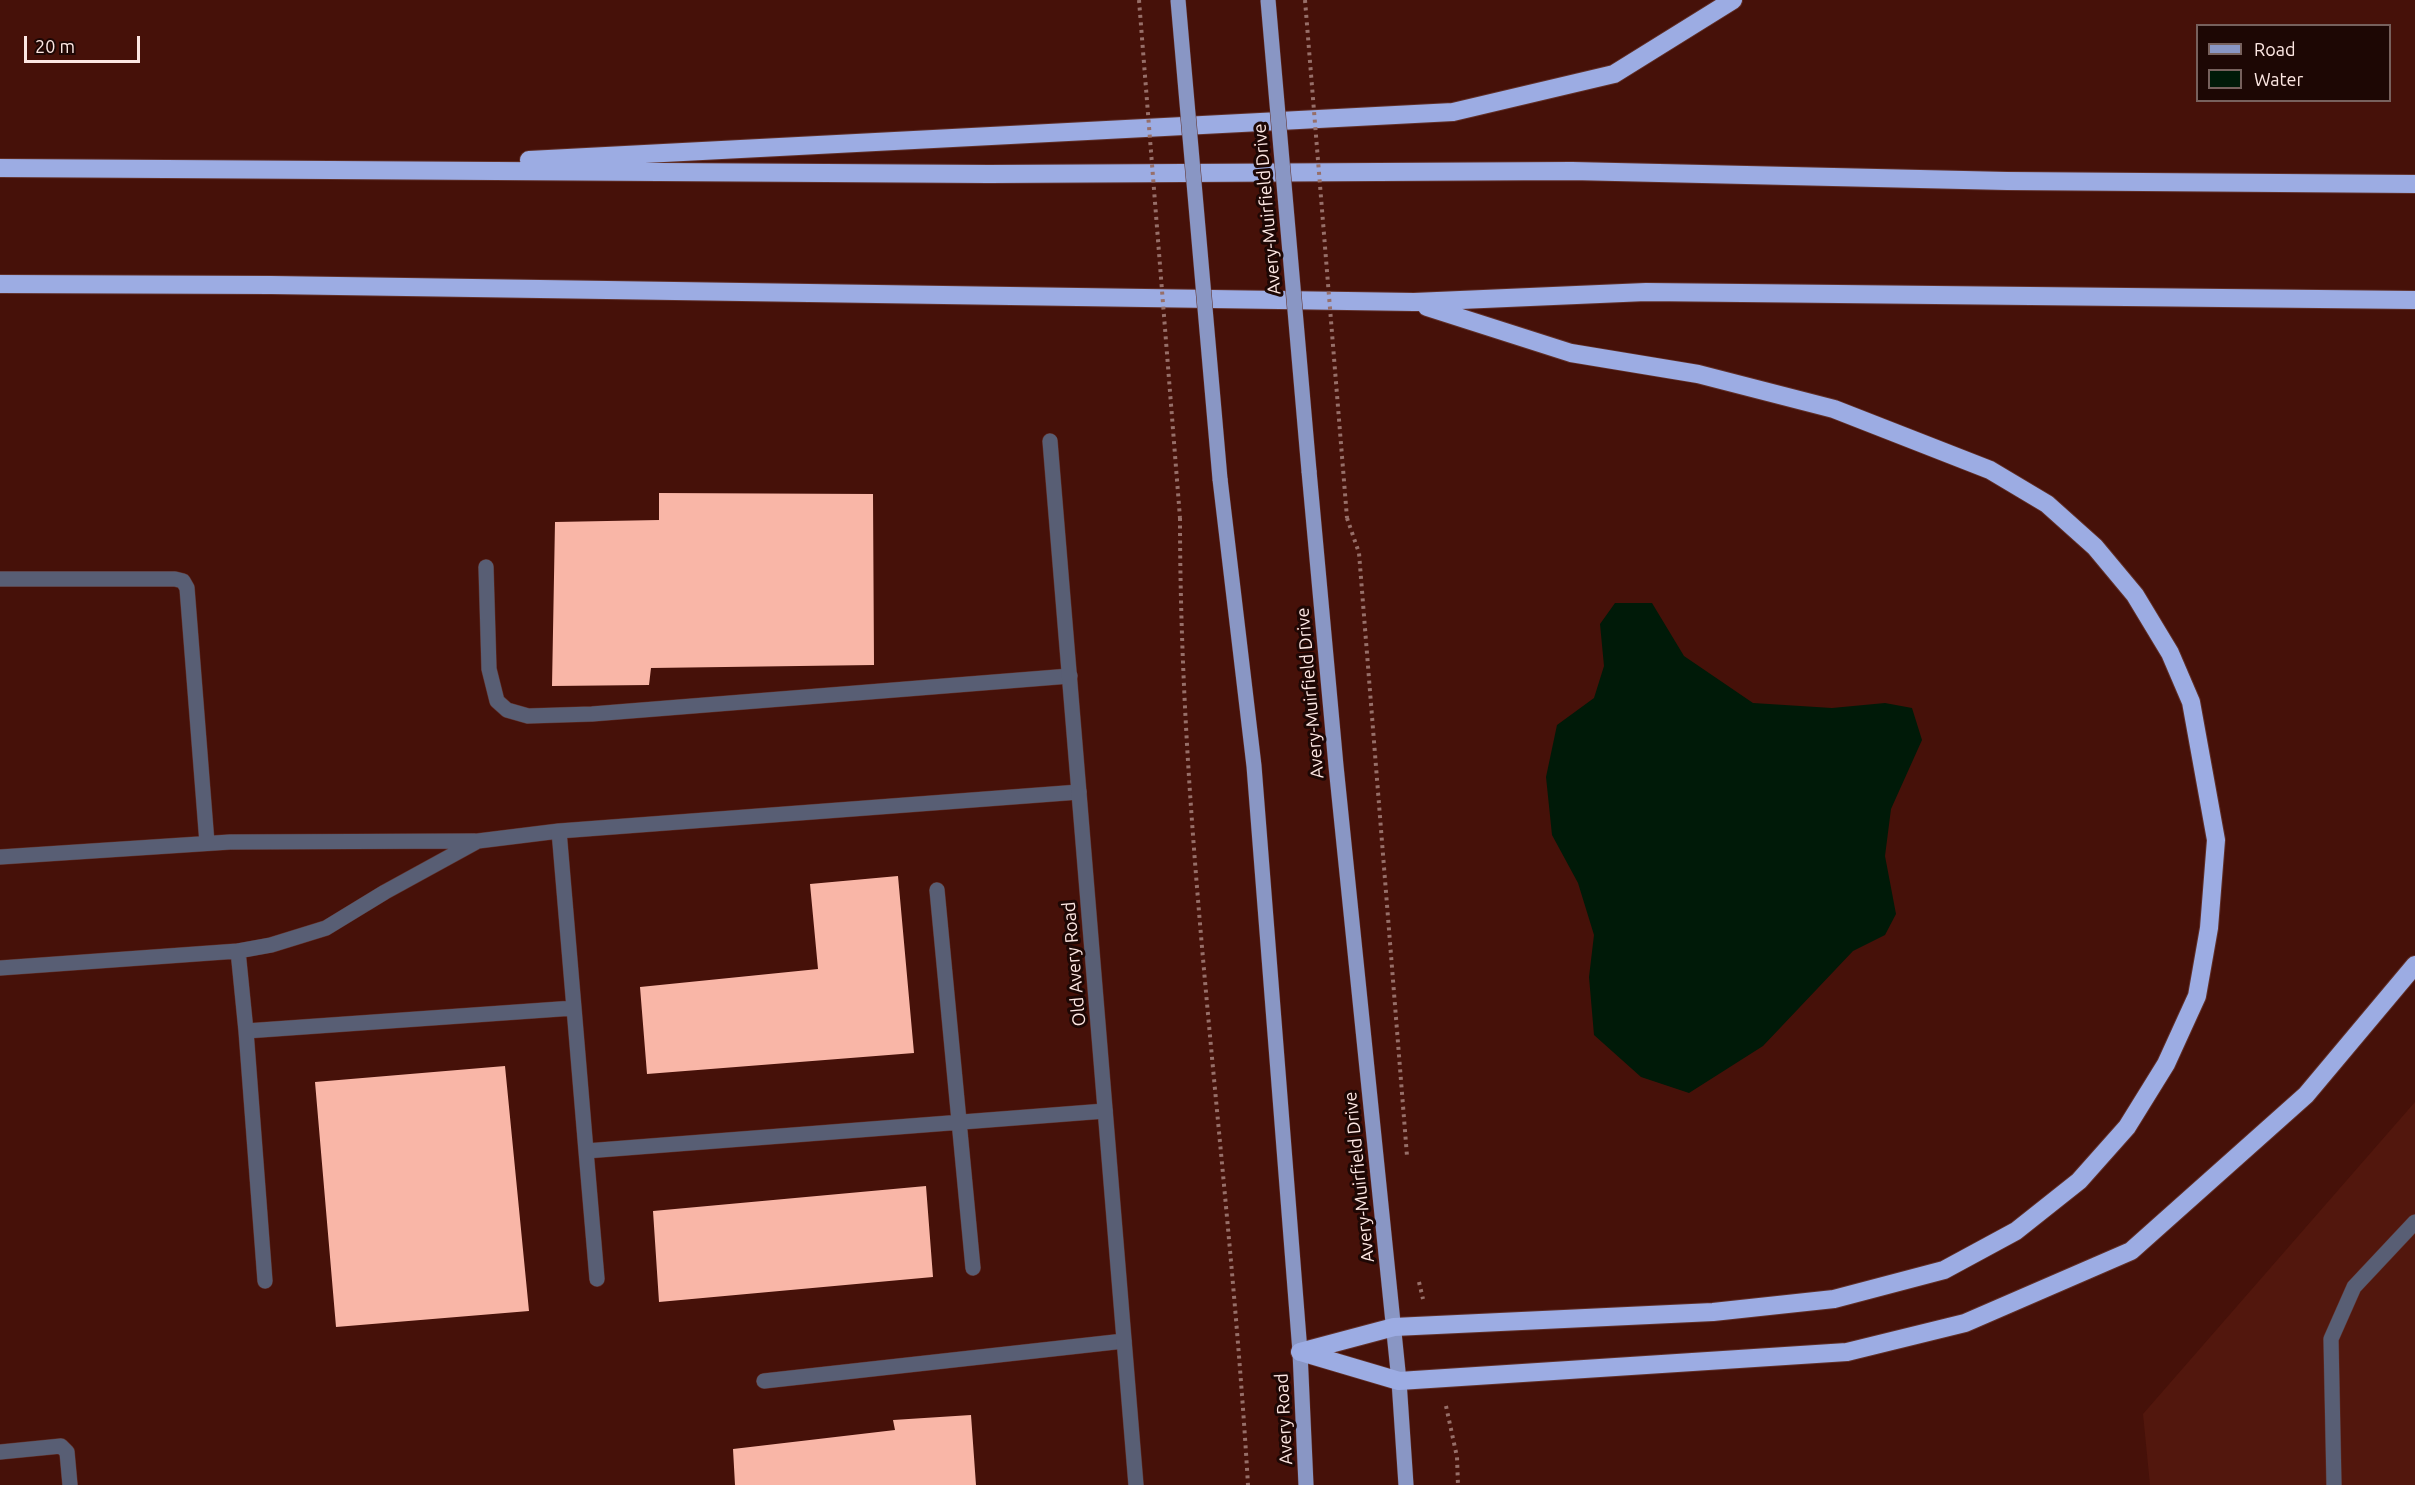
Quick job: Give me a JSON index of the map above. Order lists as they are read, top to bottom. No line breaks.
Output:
{"streets":{"main road":["Avery-Muirfield Drive","Avery Road"],"street":["Old Avery Road"]},"legend":["Road","Water"],"scale_bar":"20 m"}
